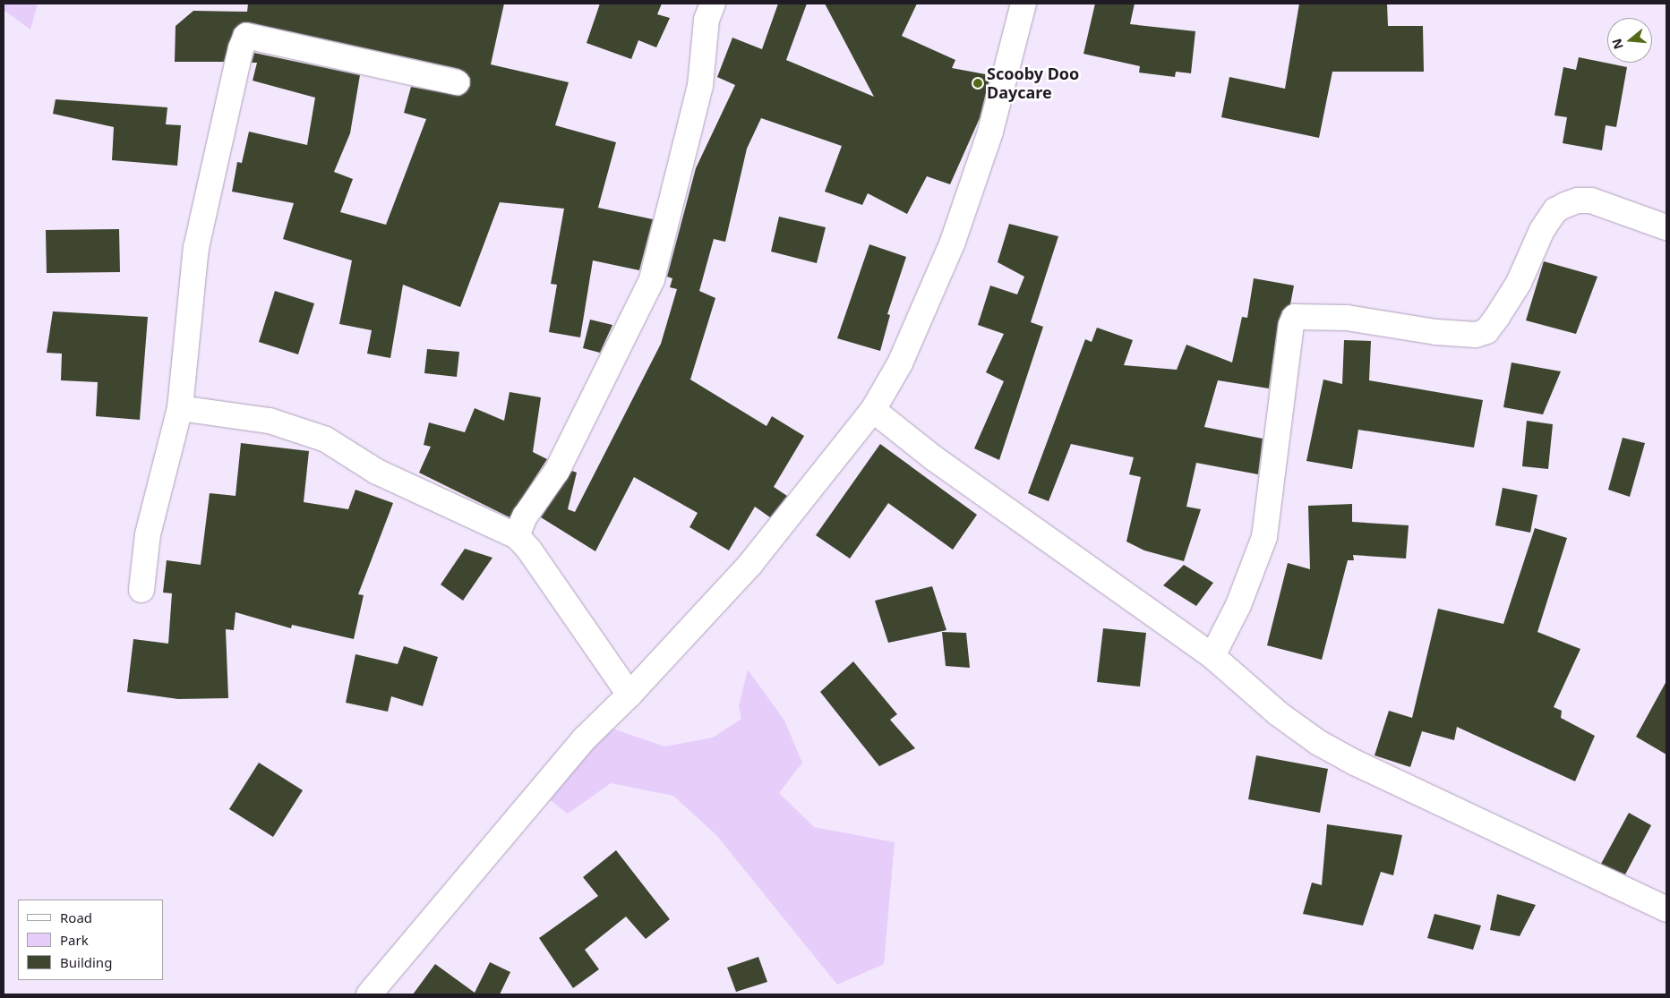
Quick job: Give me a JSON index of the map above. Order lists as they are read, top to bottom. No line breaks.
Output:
{"places":["Scooby Doo Daycare"],"legend":["Road","Park","Building"],"north":"left"}
